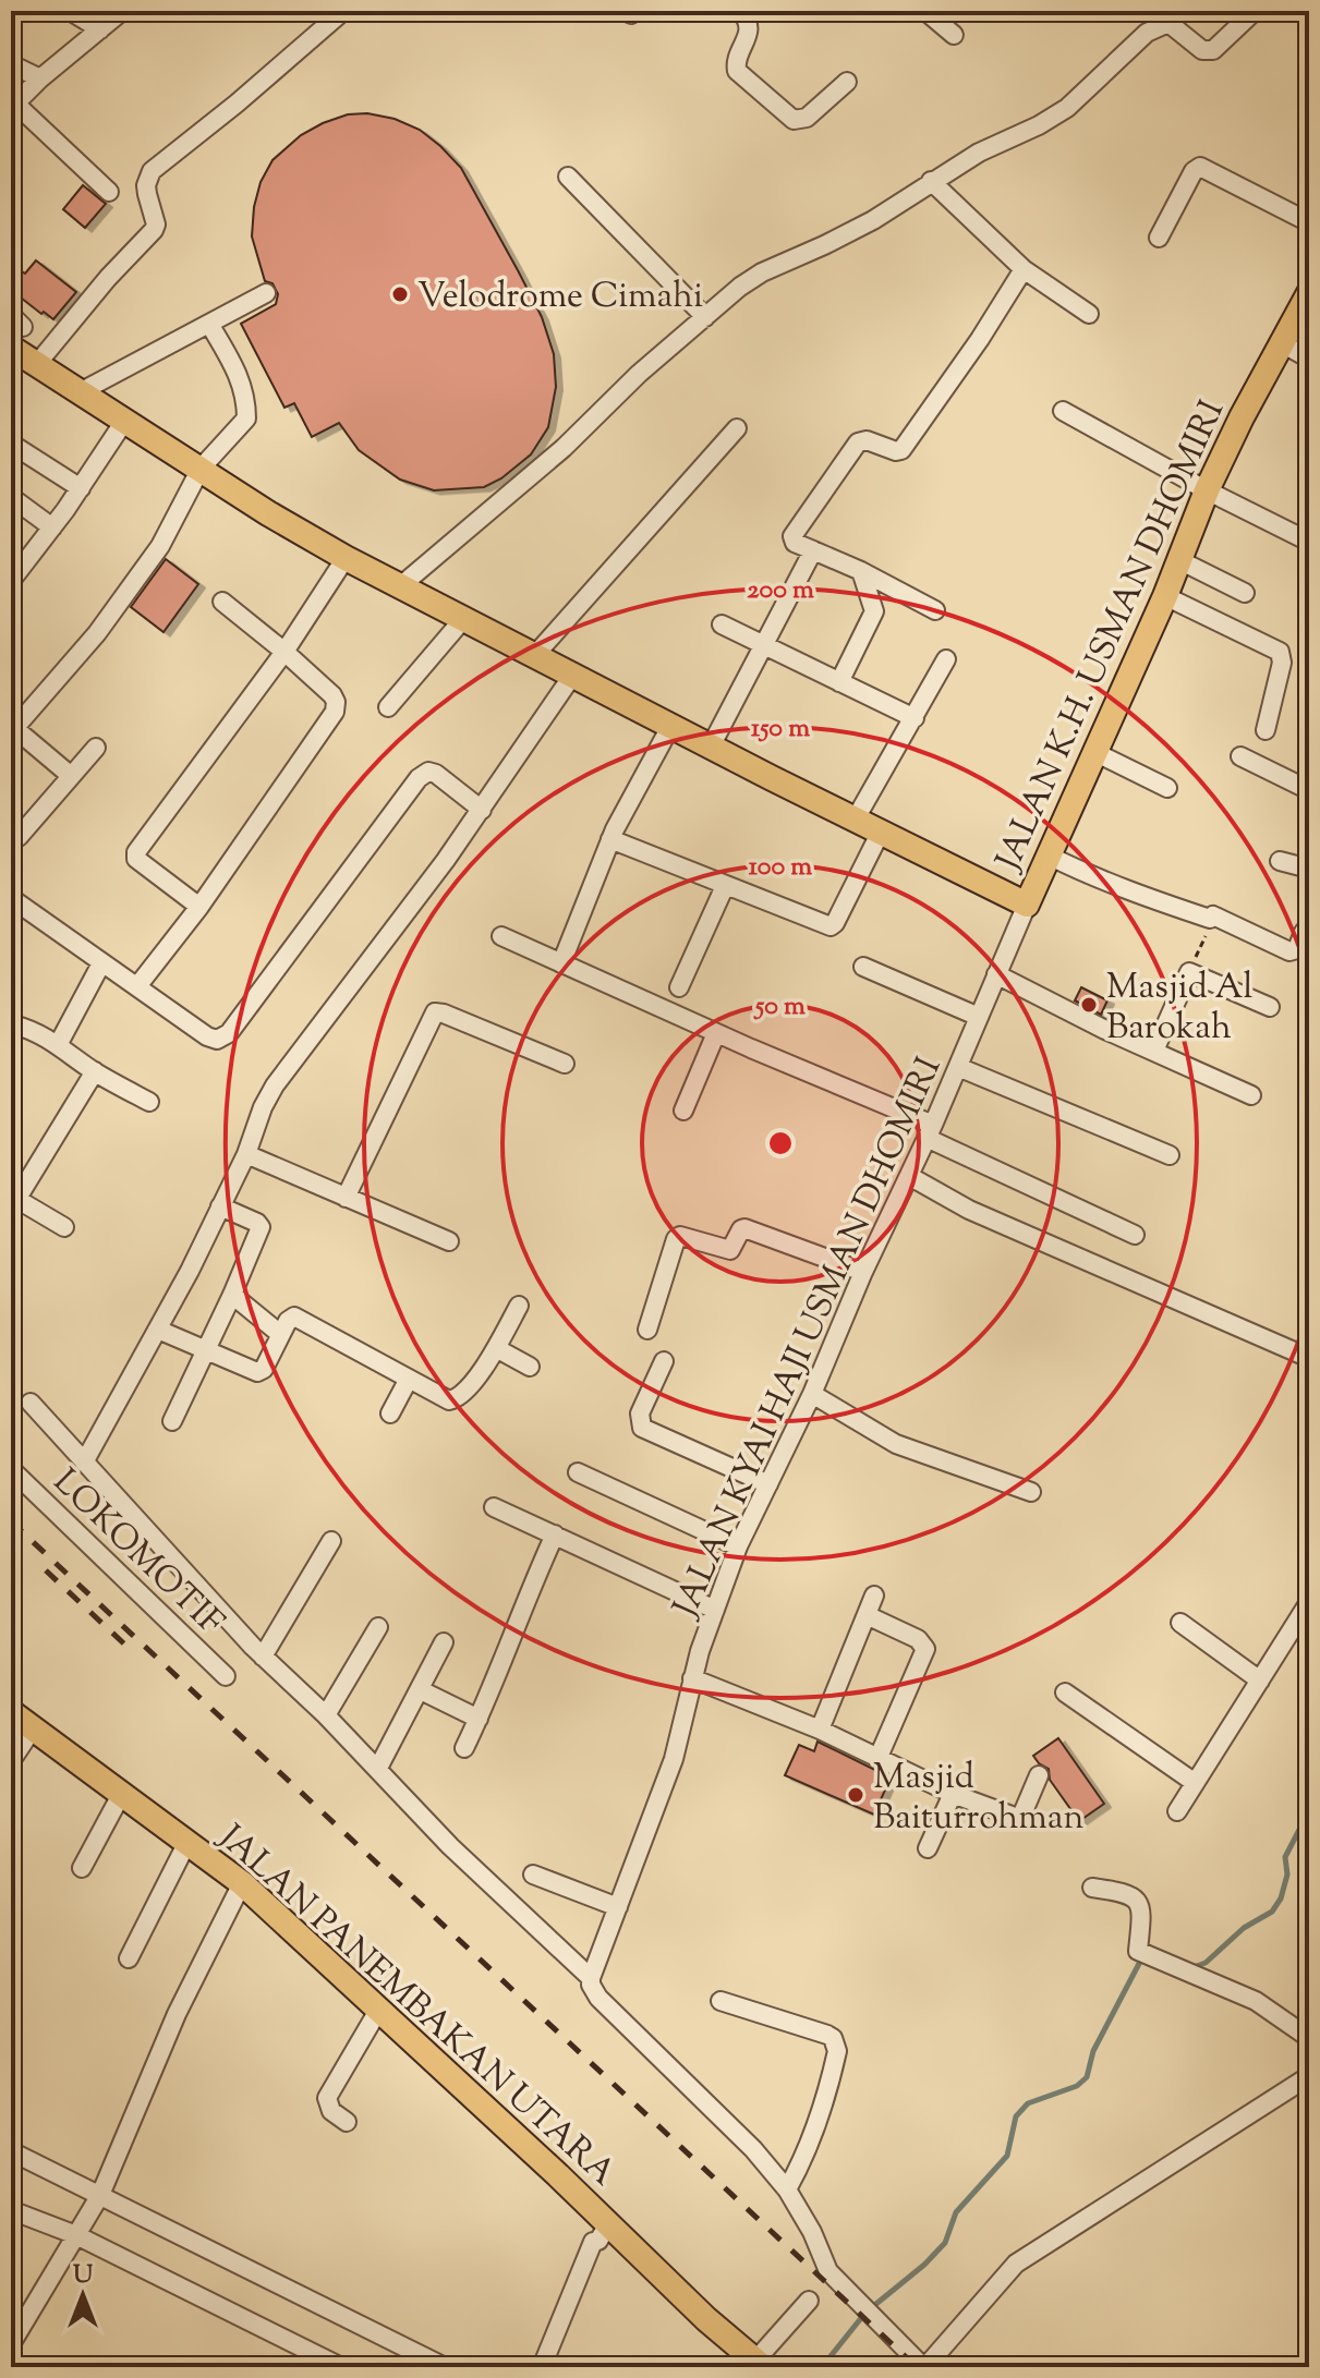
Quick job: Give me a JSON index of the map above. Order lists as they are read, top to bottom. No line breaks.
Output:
{"streets":{"main road":["JALAN K.H. USMAN DHOMIRI","JALAN PANEMBAKAN UTARA"],"street":["JALAN KYAI HAJI USMAN DHOMIRI","LOKOMOTIF"]},"crossings":[["JALAN K.H. USMAN DHOMIRI","JALAN KYAI HAJI USMAN DHOMIRI"]],"places":["Velodrome Cimahi","Masjid Al Barokah","Masjid Baiturrohman"],"north":"top","rings":["200 m","150 m","100 m","50 m"]}
